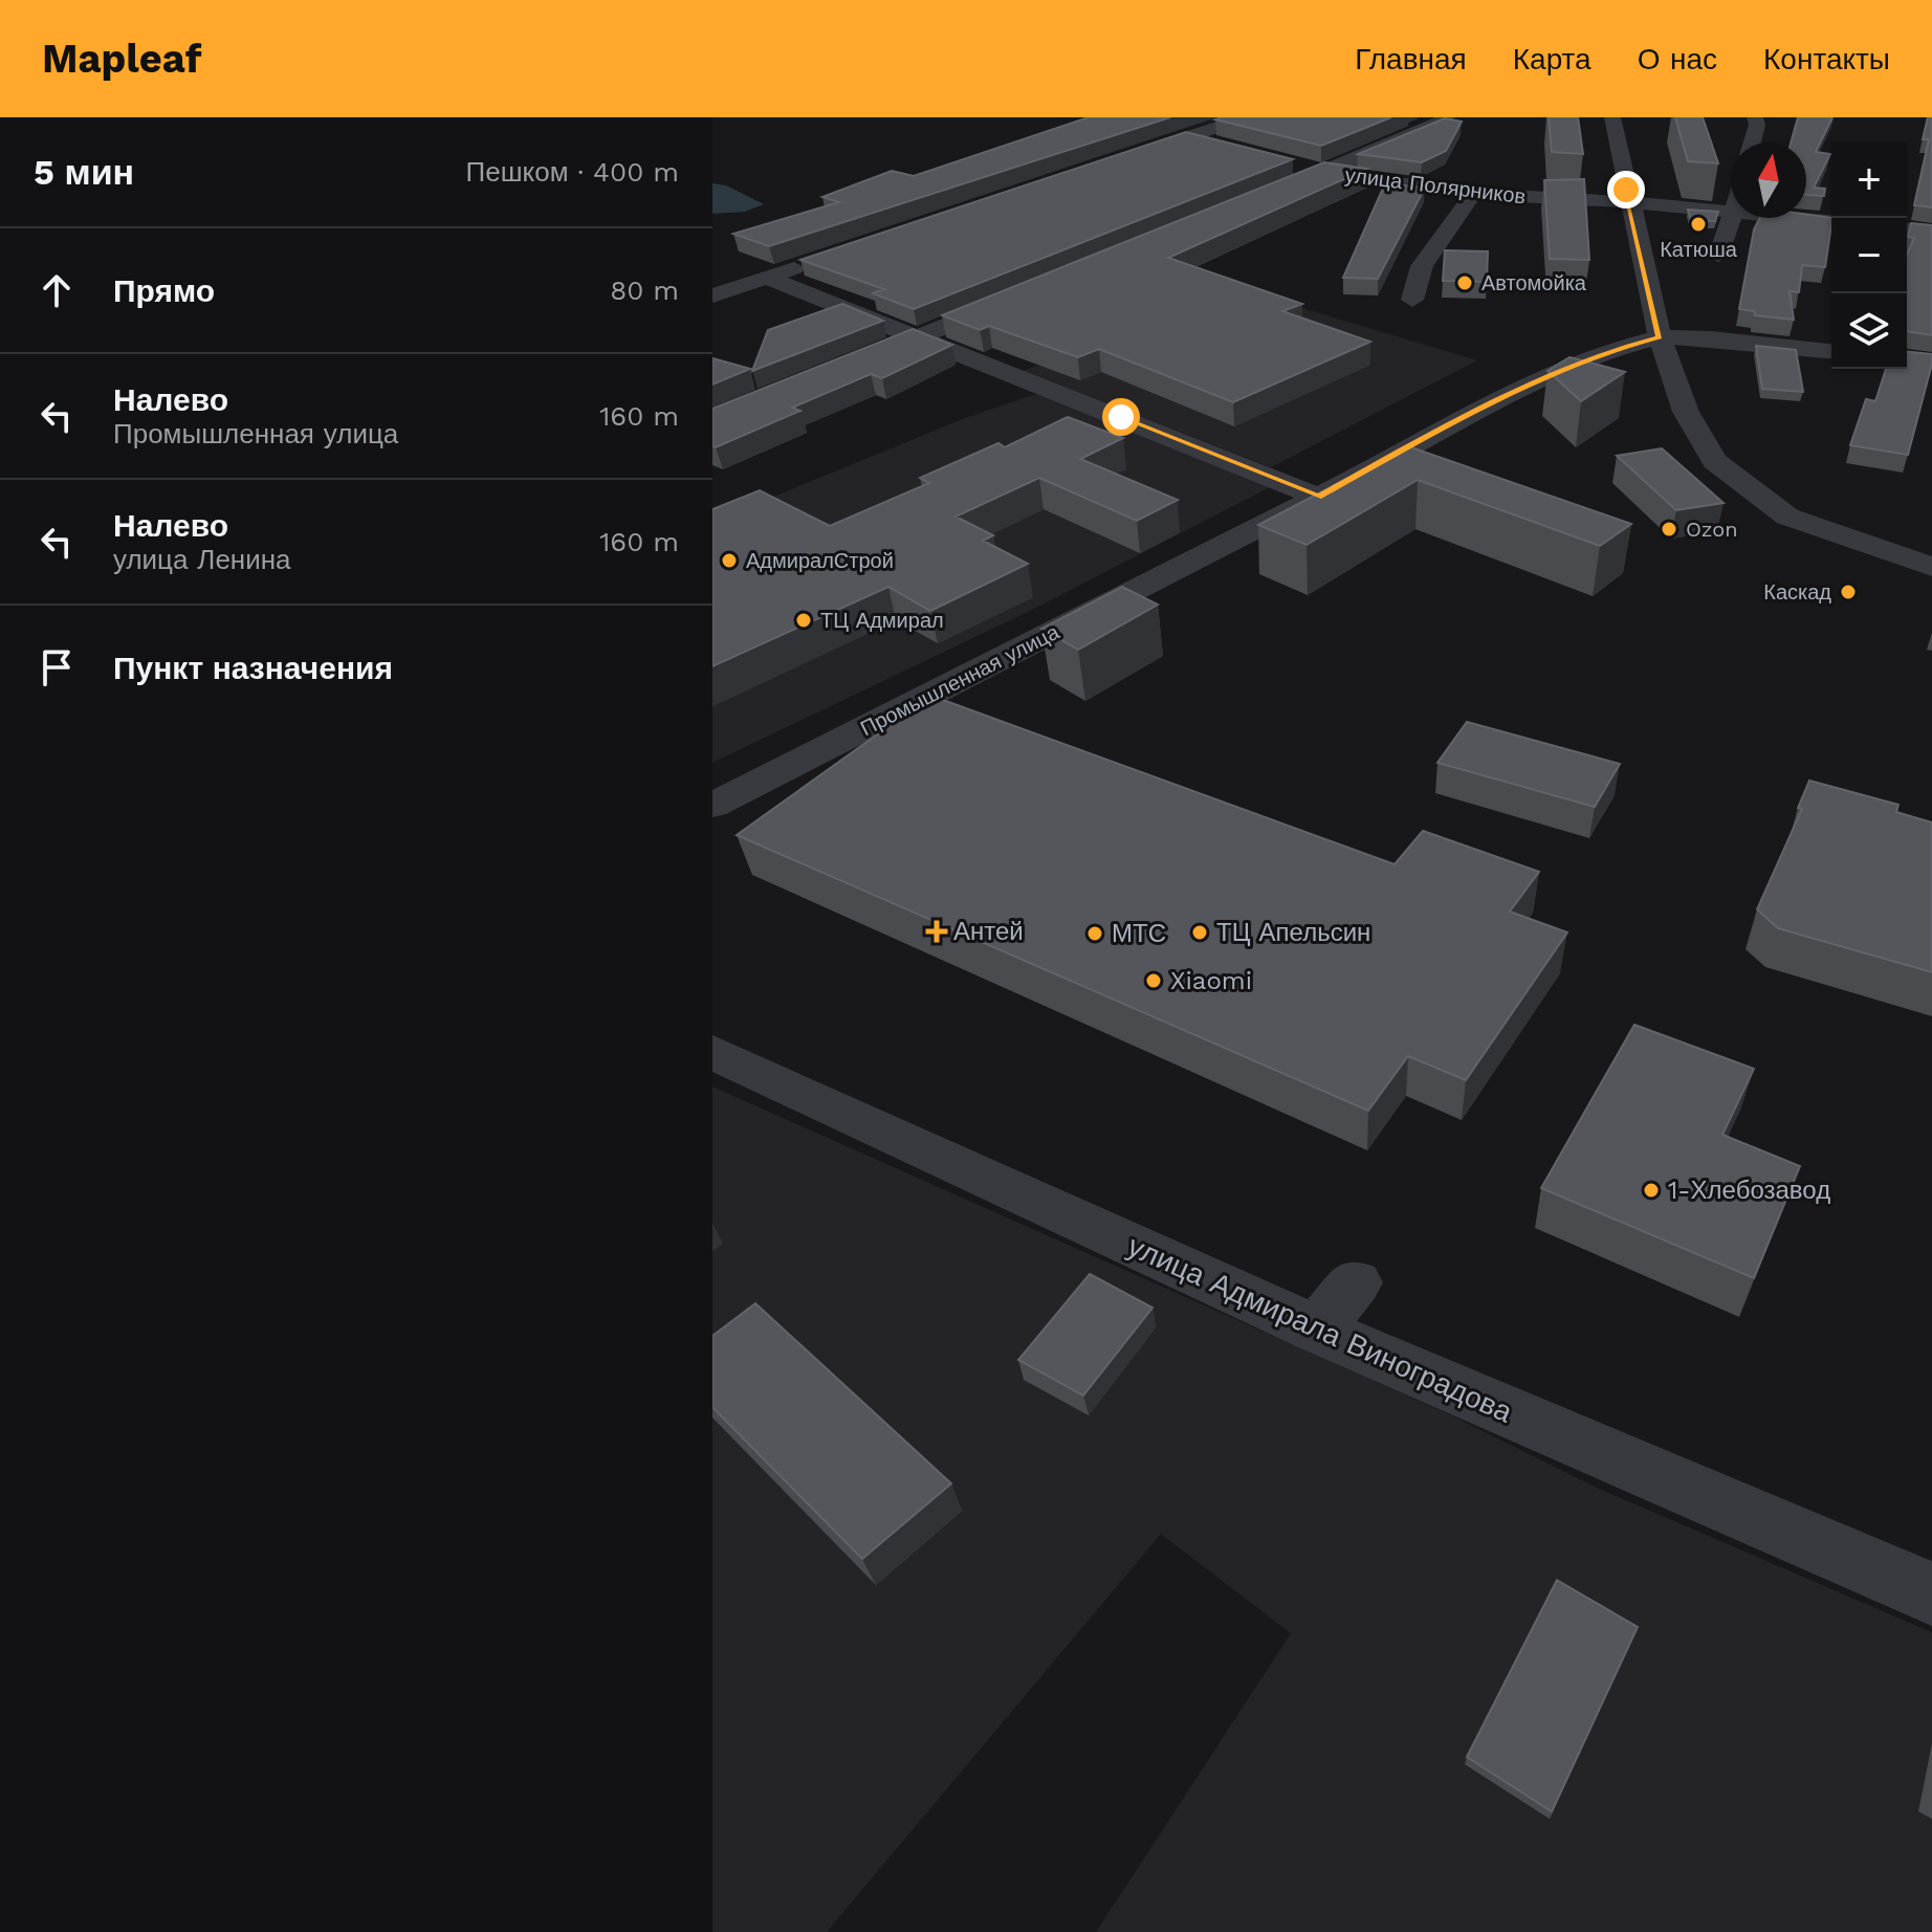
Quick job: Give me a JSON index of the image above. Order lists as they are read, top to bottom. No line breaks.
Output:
{"streets":{"street":["улица Полярников","Промышленная улица","улица Адмирала Виноградова"]},"places":{"other":["Катюша","Автомойка","Ozon","АдмиралСтрой","Каскад","ТЦ Адмирал","ТЦ Апельсин","МТС","Xiaomi","1-Хлебозавод"],"health":["Антей"]},"north":"top","page":{"header":"Mapleaf","nav":["Главная","Карта","О нас","Контакты"],"heading":["5 мин","Пешком · 400 m"],"map_buttons":["+","−"],"list":[["Прямо","80 m"],["Налево","Промышленная улица","160 m"],["Налево","улица Ленина","160 m"],"Пункт назначения"]}}
